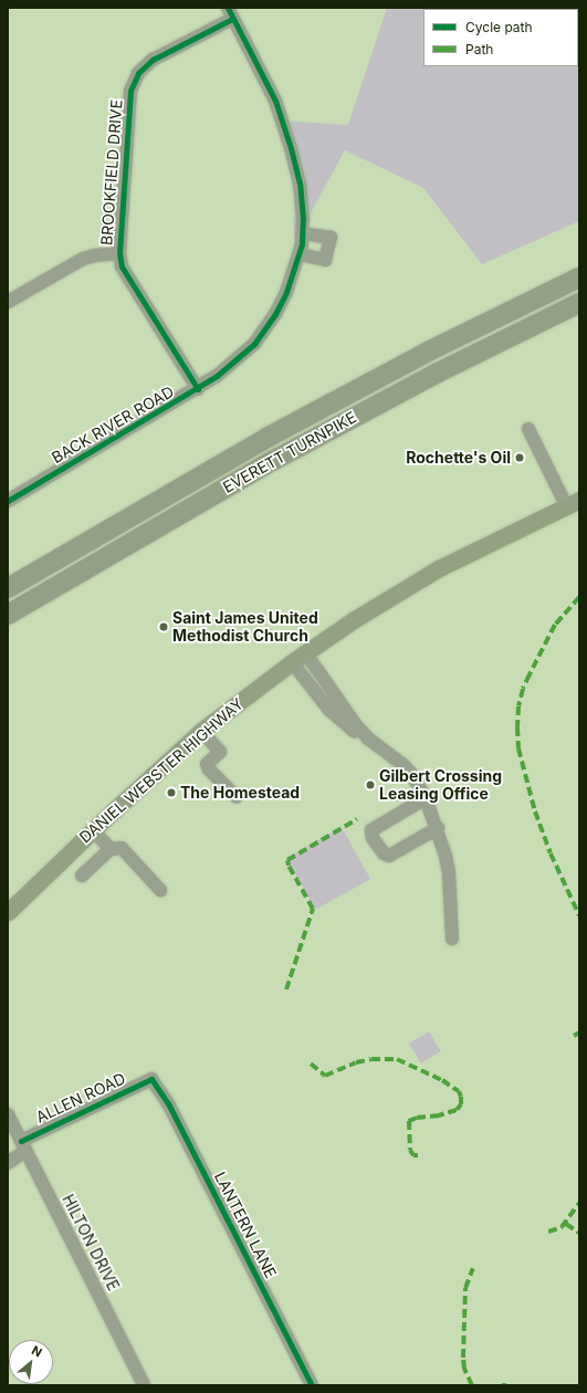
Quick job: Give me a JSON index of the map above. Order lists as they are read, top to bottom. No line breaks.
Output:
{"streets":{"highway":["EVERETT TURNPIKE"],"main road":["DANIEL WEBSTER HIGHWAY"],"street":["BROOKFIELD DRIVE","BACK RIVER ROAD","ALLEN ROAD","LANTERN LANE","HILTON DRIVE"]},"crossings":[["BROOKFIELD DRIVE","BACK RIVER ROAD"],["ALLEN ROAD","LANTERN LANE"],["ALLEN ROAD","HILTON DRIVE"]],"places":["Rochette's Oil","Saint James United Methodist Church","Gilbert Crossing Leasing Office","The Homestead"],"legend":["Cycle path","Path"],"north":"top right"}
